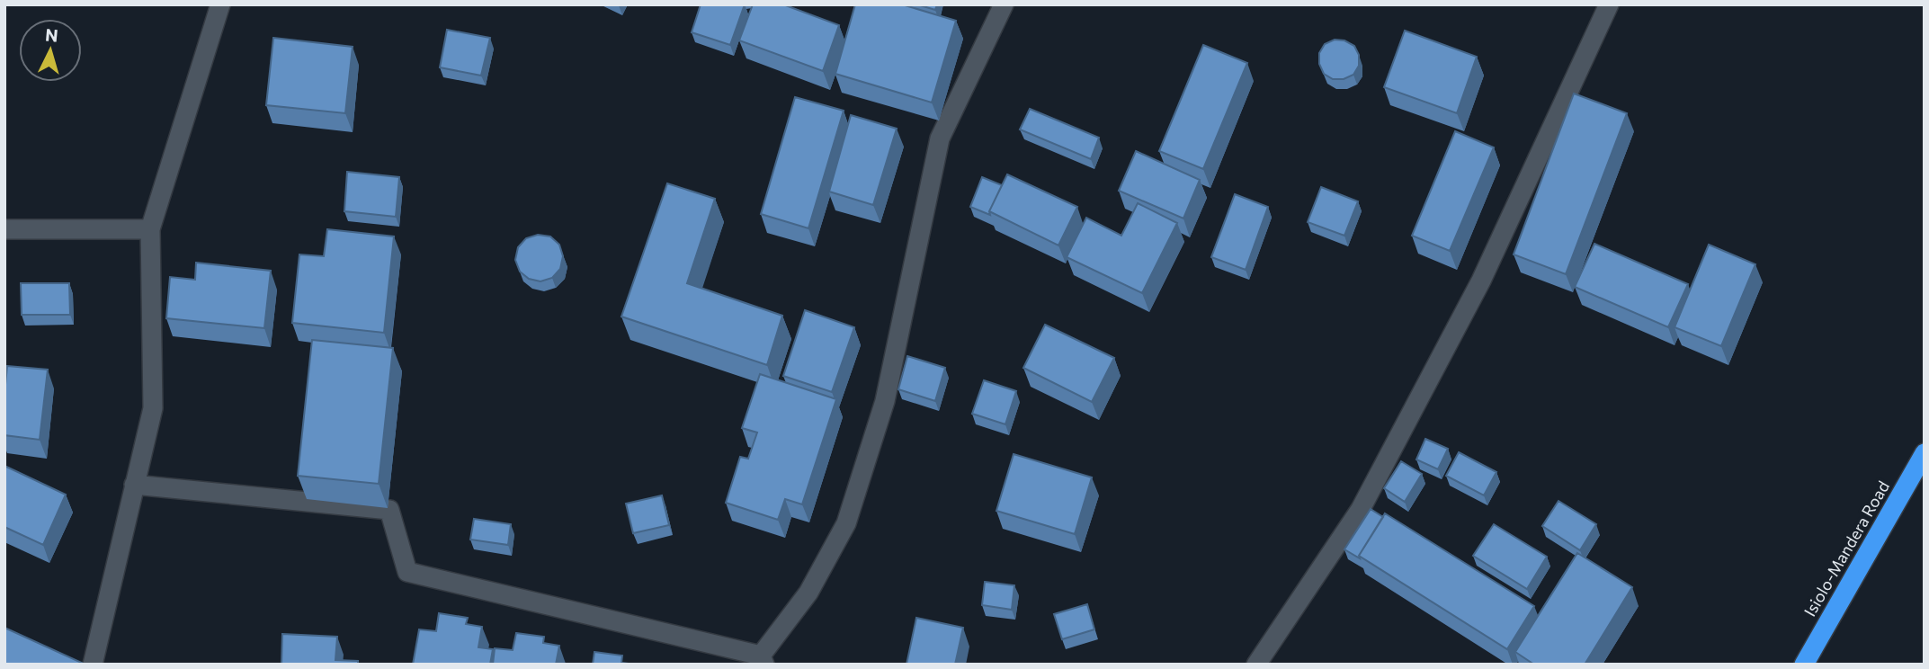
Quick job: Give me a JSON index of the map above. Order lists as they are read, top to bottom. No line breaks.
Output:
{"streets":{"highway":["Isiolo-Mandera Road"]},"north":"top"}
